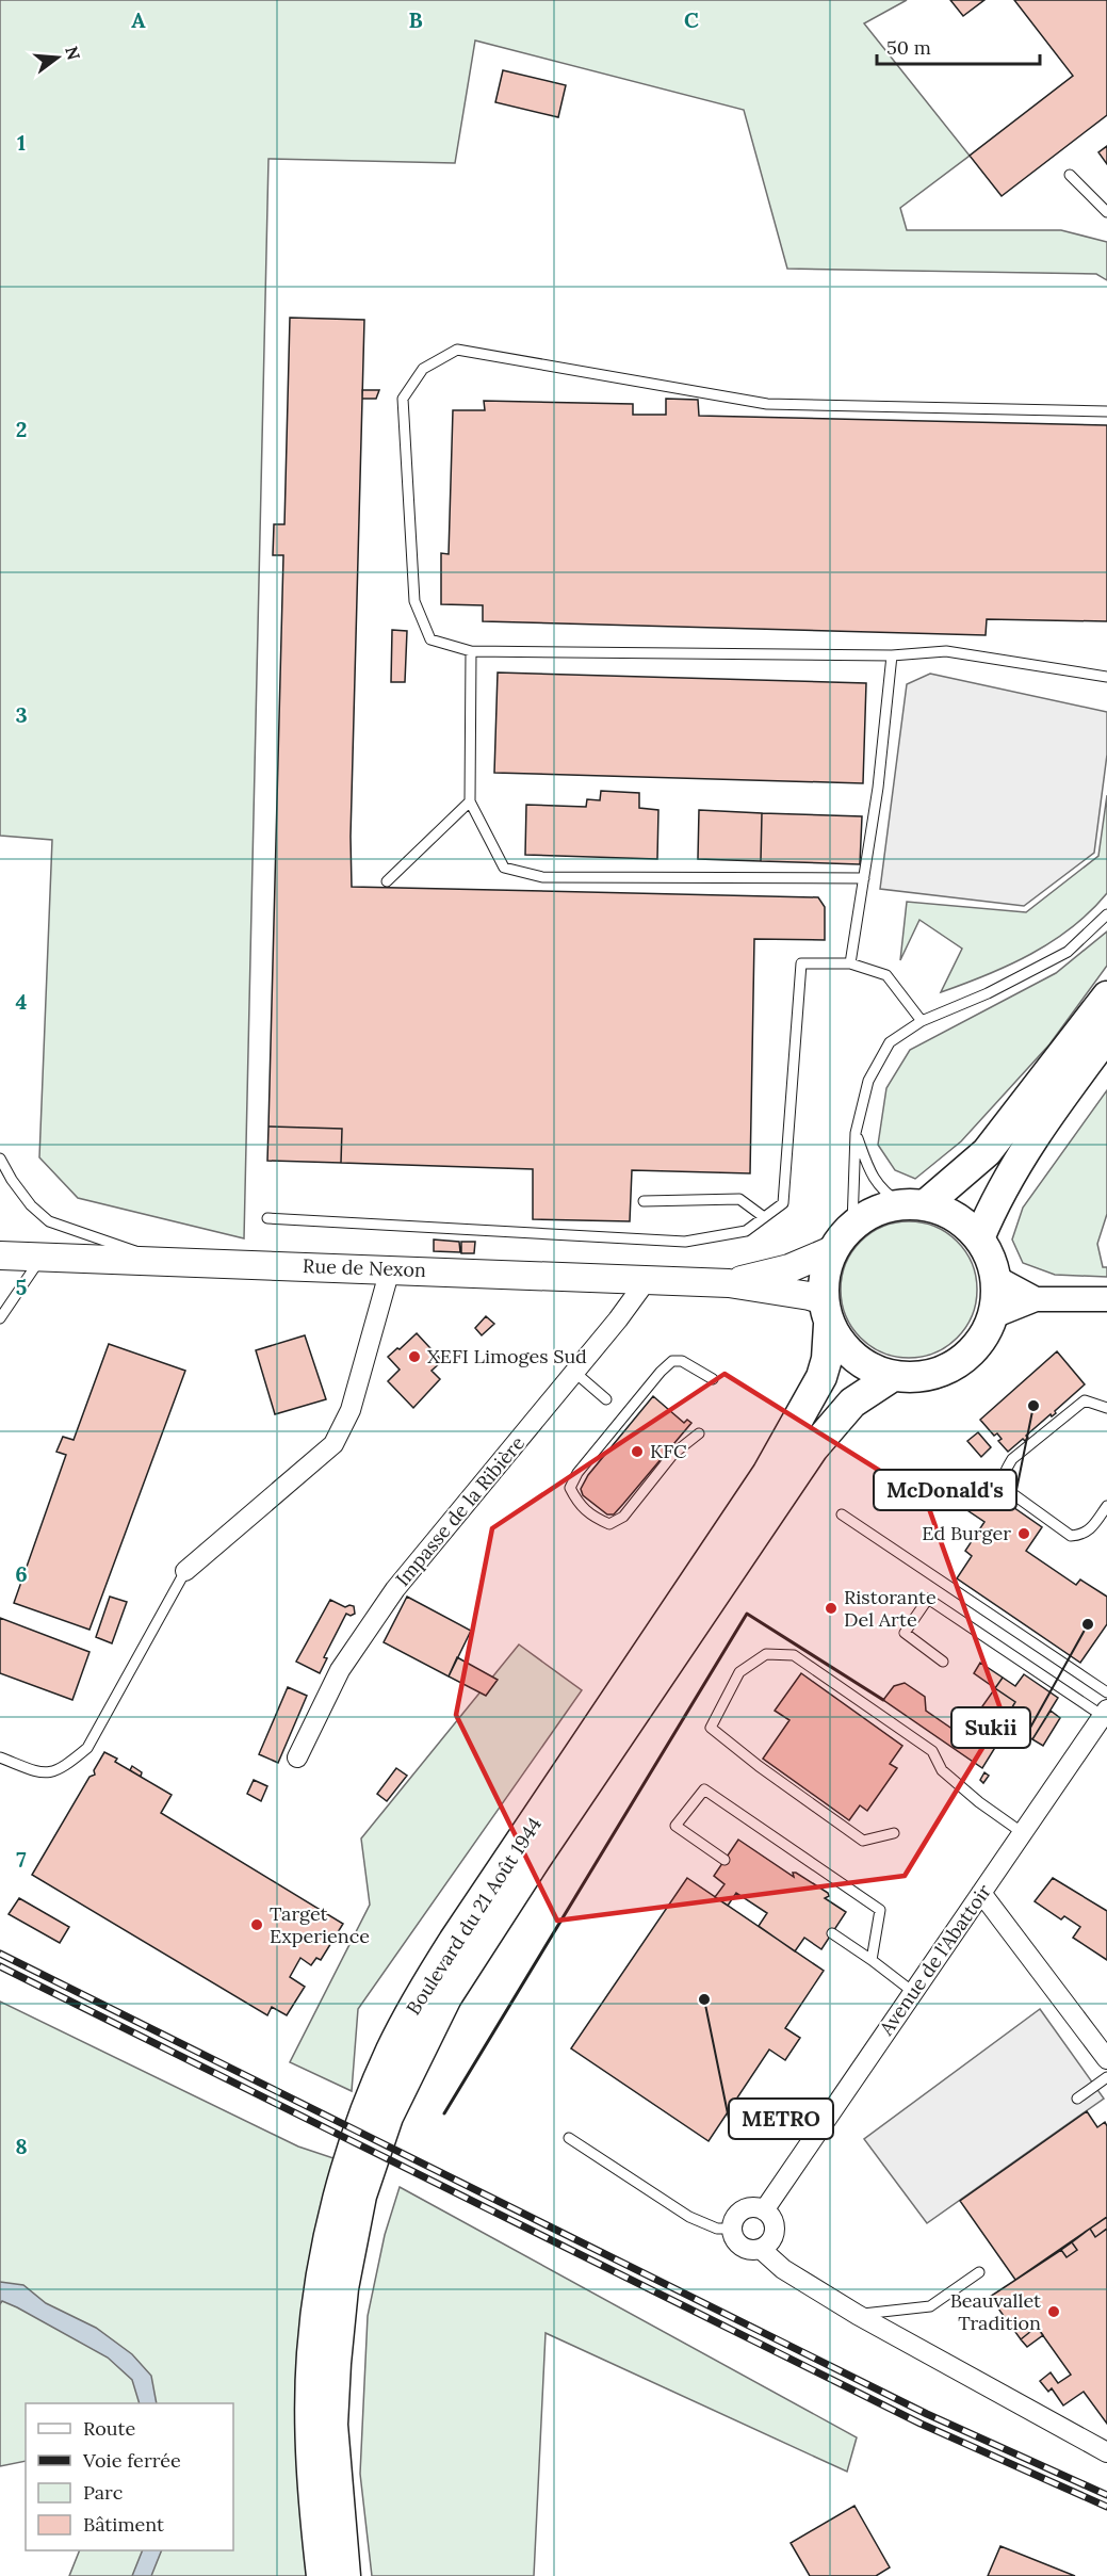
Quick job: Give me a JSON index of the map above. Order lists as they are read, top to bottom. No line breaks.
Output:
{"streets":{"main road":["Rue de Nexon","Boulevard du 21 Août 1944"],"street":["Impasse de la Ribière","Avenue de l'Abattoir"]},"crossings":[["Rue de Nexon","Impasse de la Ribière"],["Rue de Nexon","Boulevard du 21 Août 1944"]],"places":["XEFI Limoges Sud","McDonald's","KFC","Ed Burger","Ristorante Del Arte","Sukii","Target Experience","METRO","Beauvallet Tradition"],"legend":["Route","Voie ferrée","Parc","Bâtiment"],"scale_bar":"50 m","north":"right","grid":{"columns":["A","B","C"],"rows":["1","2","3","4","5","6","7","8"]}}
